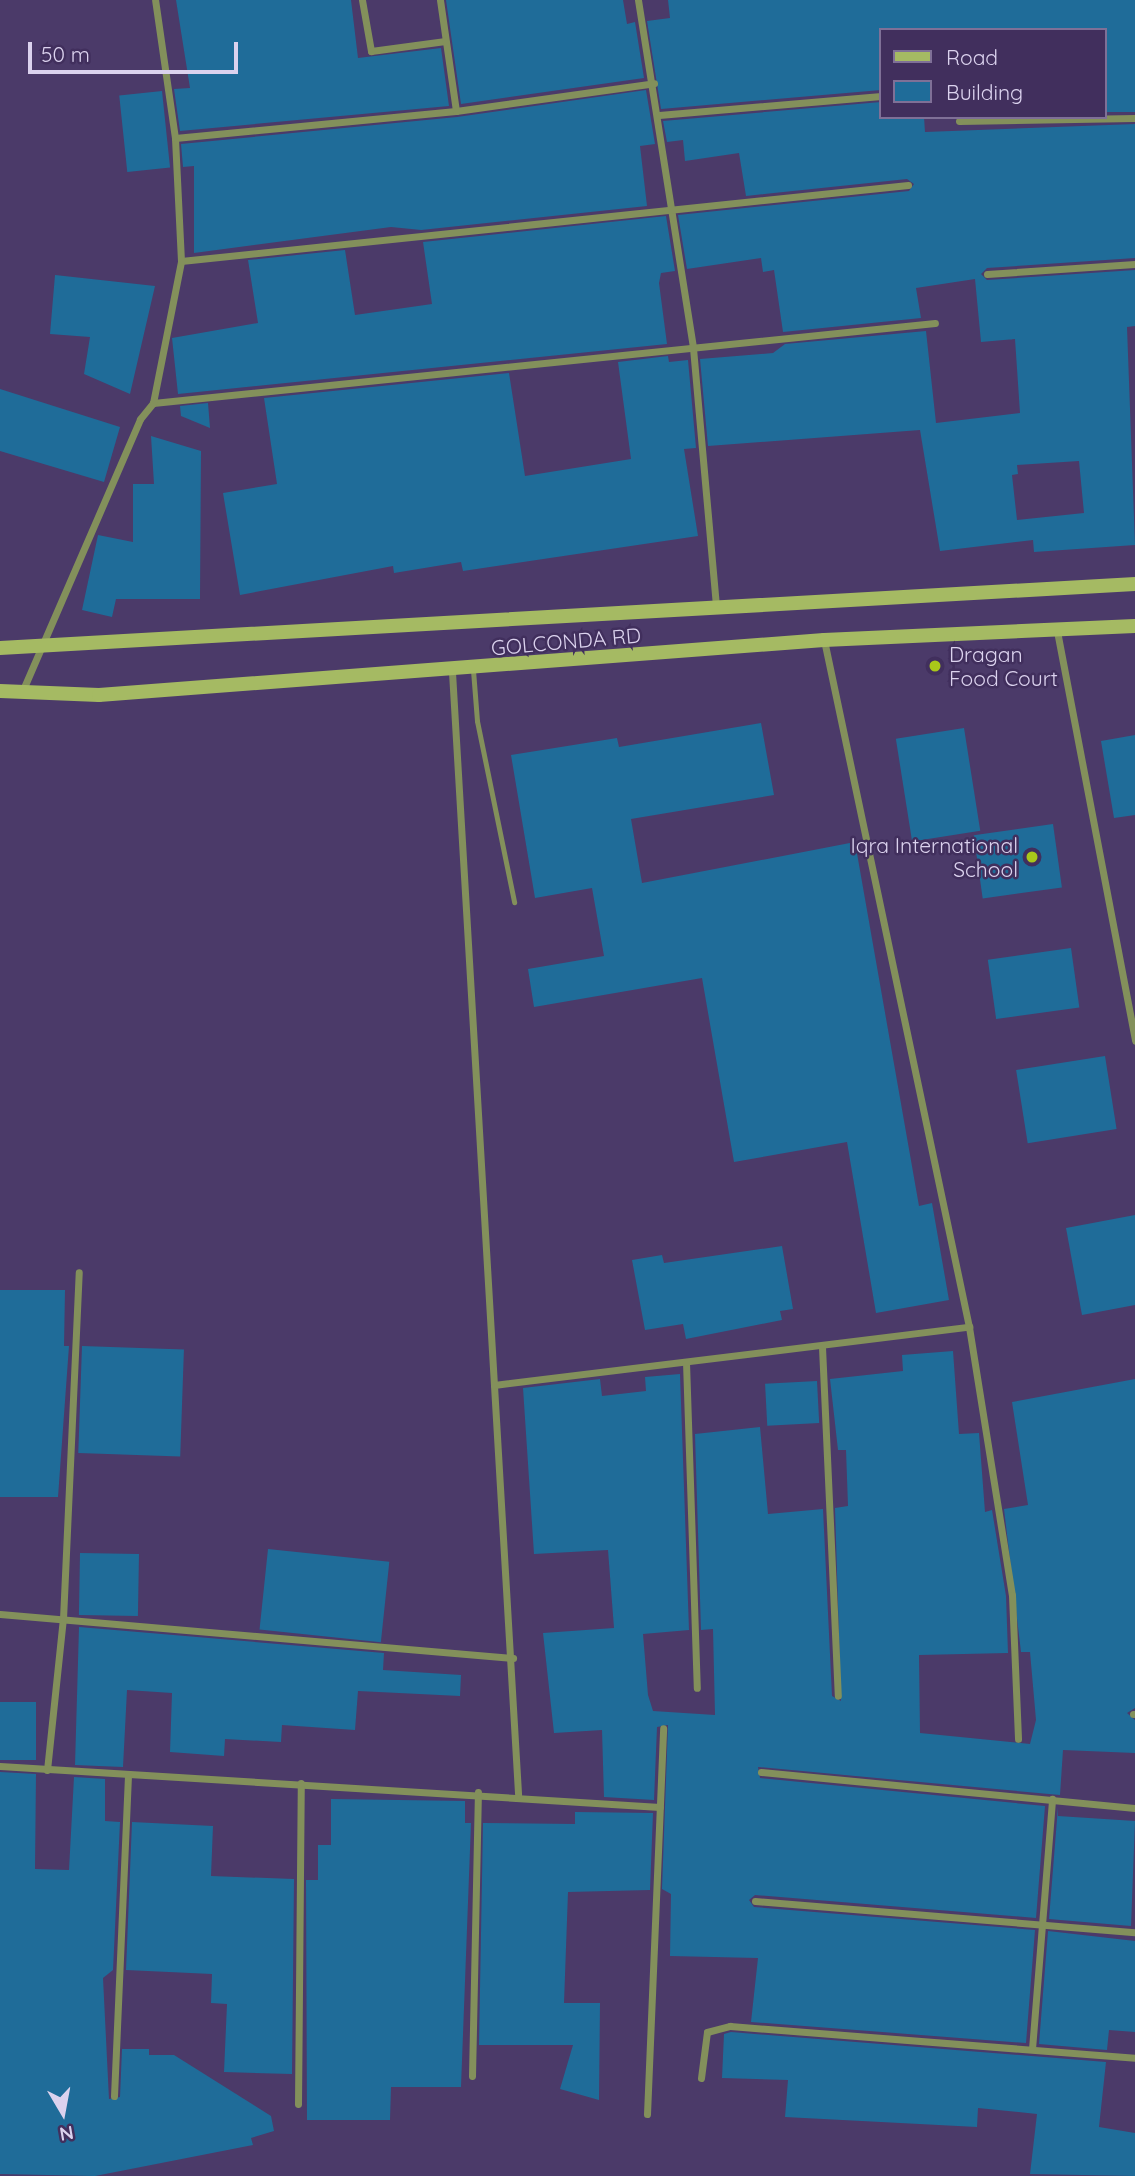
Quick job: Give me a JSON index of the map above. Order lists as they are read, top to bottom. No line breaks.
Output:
{"streets":{"main road":["GOLCONDA RD"]},"places":["Dragan Food Court","Iqra International School"],"legend":["Road","Building"],"scale_bar":"50 m","north":"bottom"}
